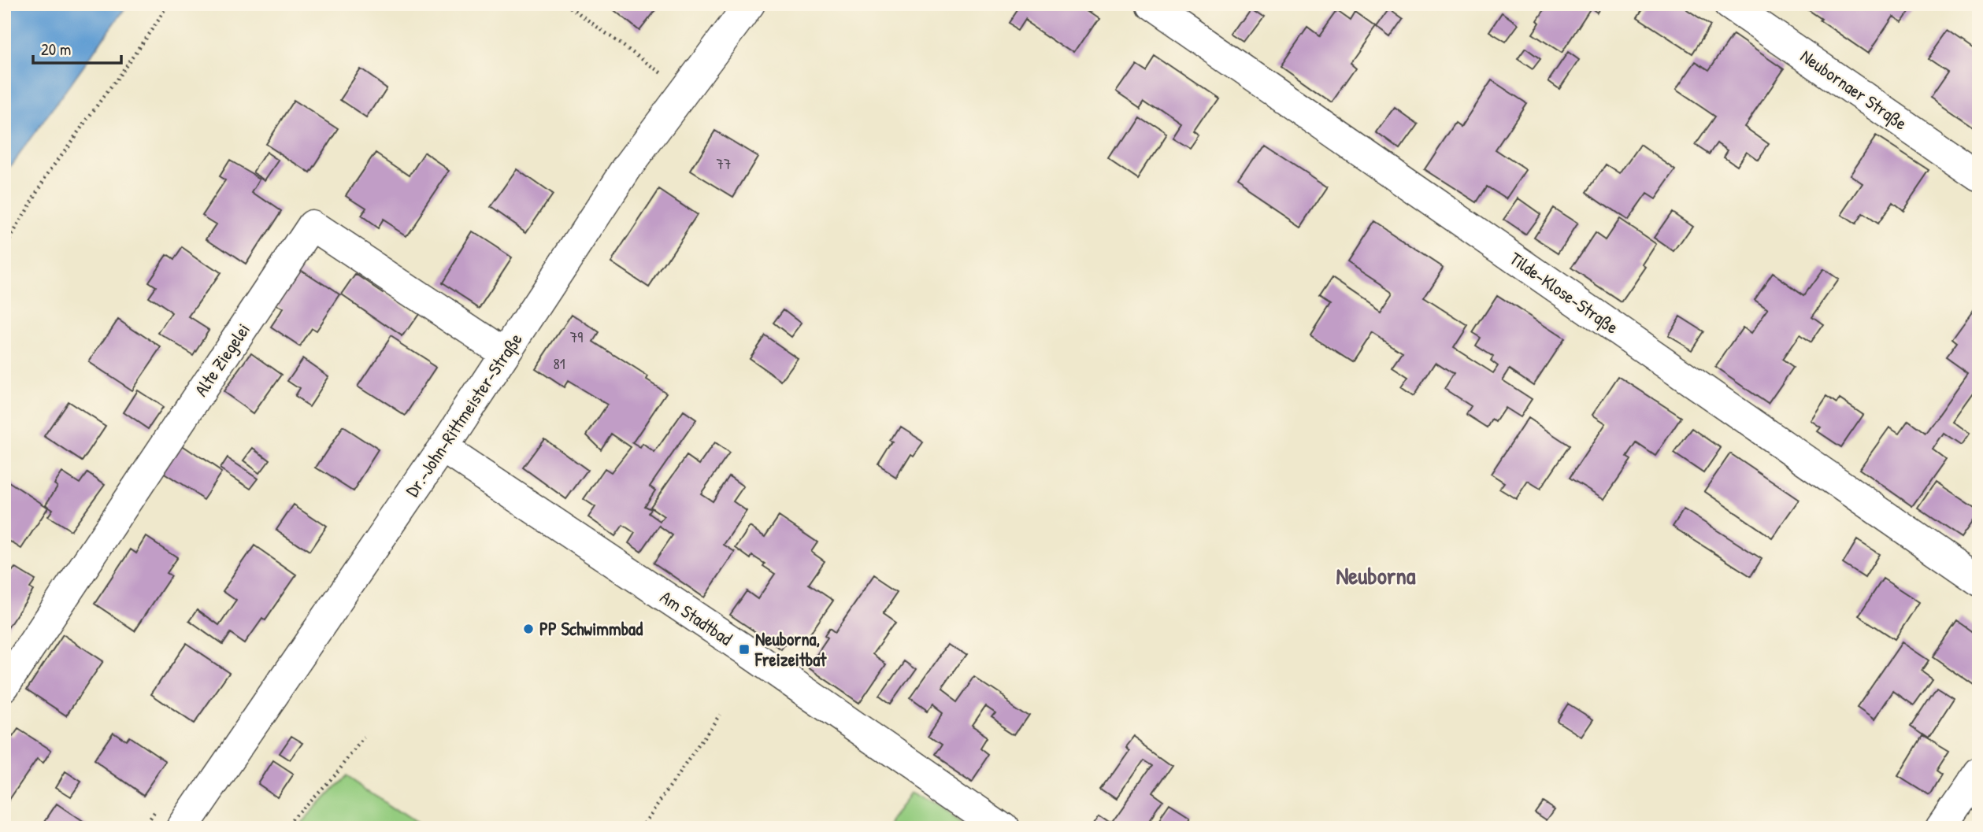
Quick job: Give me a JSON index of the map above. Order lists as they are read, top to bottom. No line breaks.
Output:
{"streets":{"street":["Neubornaer Straße","Tilde-Klose-Straße","Alte Ziegelei","Dr.-John-Rittmeister-Straße","Am Stadtbad"]},"crossings":[["Alte Ziegelei","Dr.-John-Rittmeister-Straße"],["Dr.-John-Rittmeister-Straße","Am Stadtbad"]],"districts":["Neuborna"],"places":{"other":["PP Schwimmbad"],"transit":["Neuborna, Freizeitbat"]},"house_numbers":["77","79","81"],"scale_bar":"20 m"}
